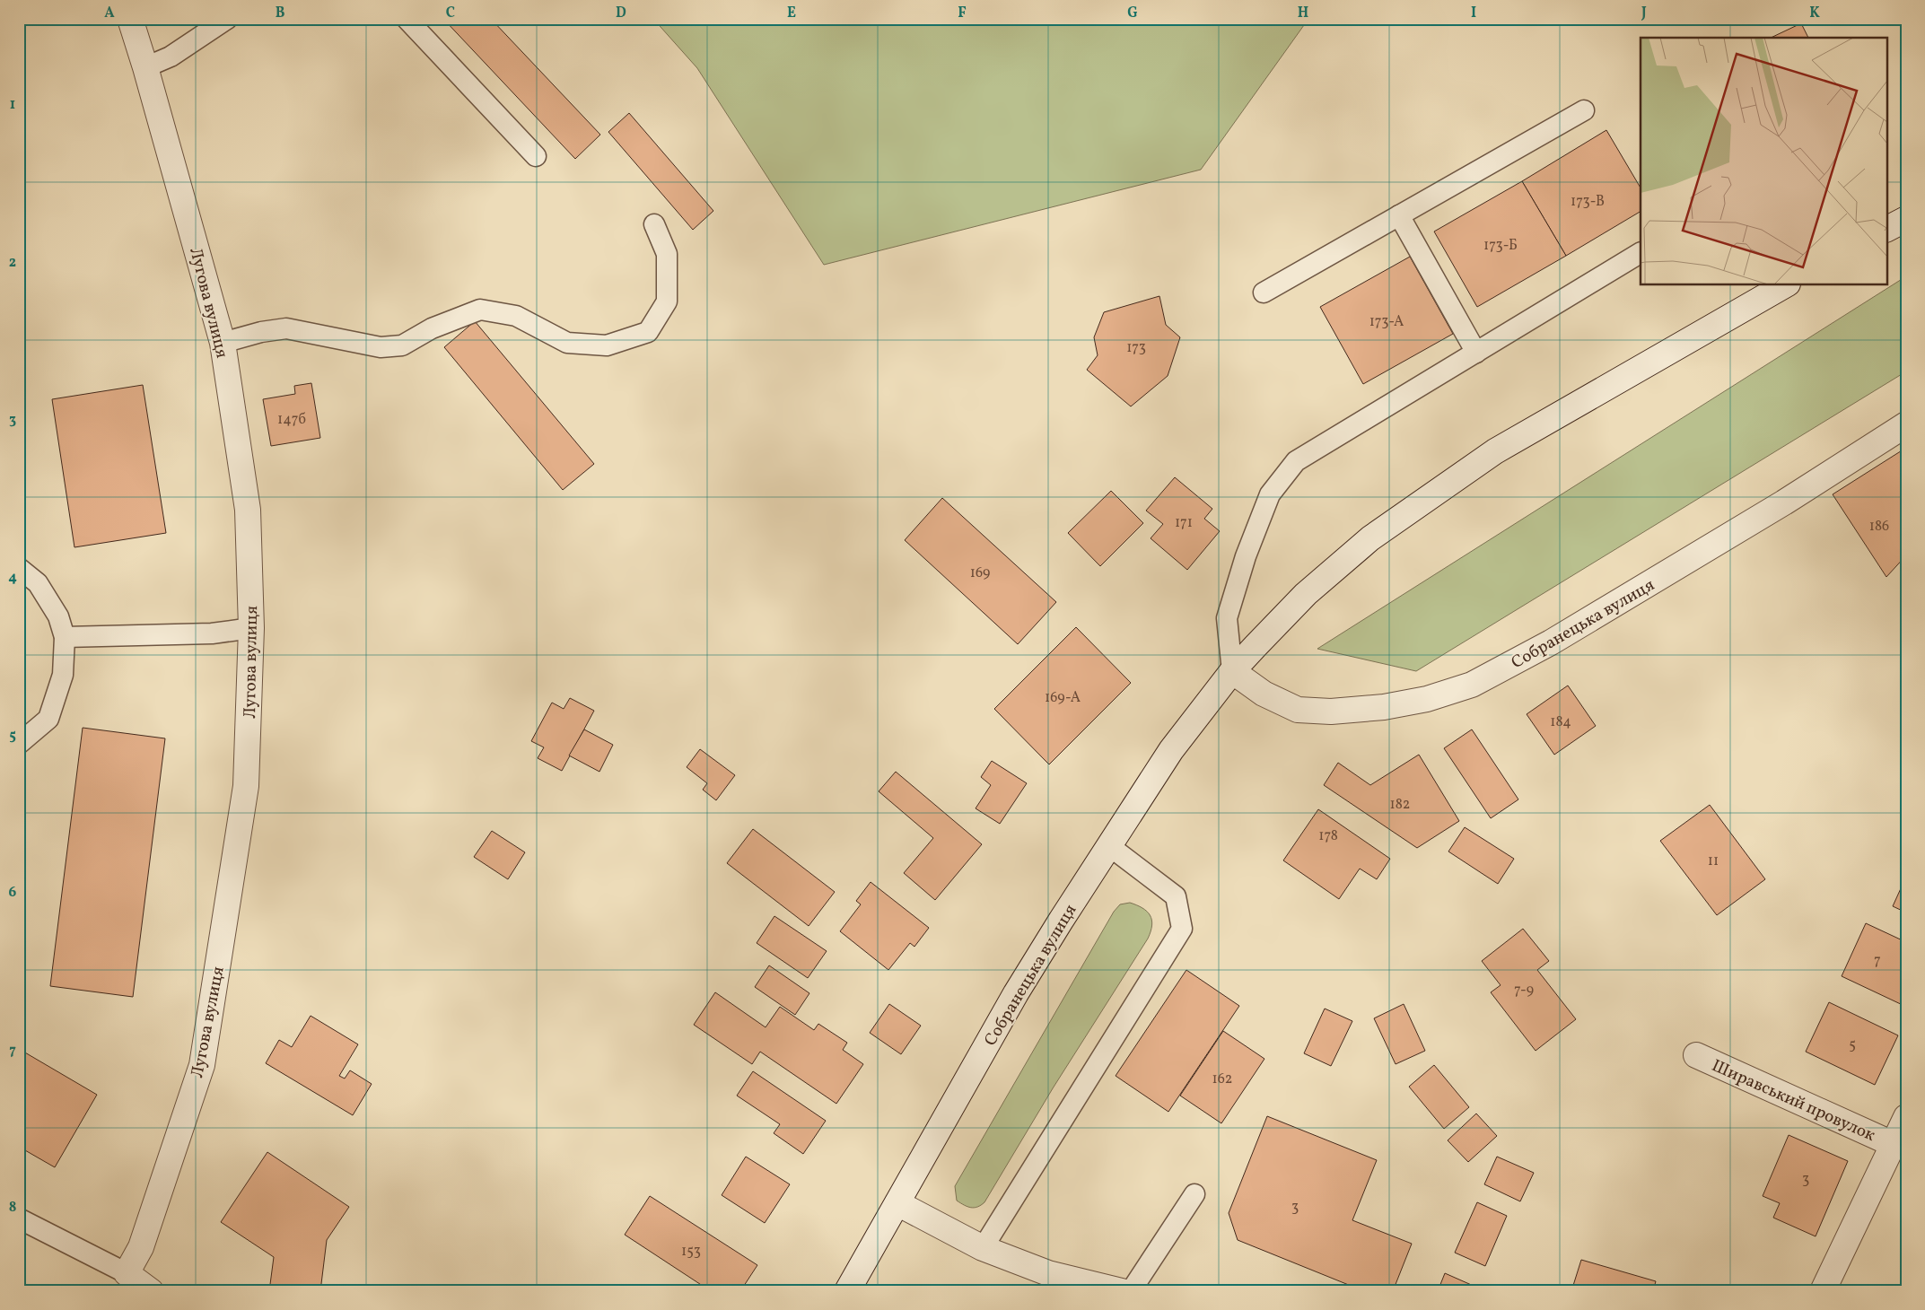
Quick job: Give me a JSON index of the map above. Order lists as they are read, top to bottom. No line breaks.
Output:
{"streets":{"street":["Лугова вулиця","Собранецька вулиця","Ширавський провулок"]},"house_numbers":["173-В","173-Б","173-А","173","147б","171","186","169","169-А","184","182","178","11","7","7-9","5","162","3","3","153"],"grid":{"columns":["A","B","C","D","E","F","G","H","I","J","K"],"rows":["1","2","3","4","5","6","7","8"]}}
